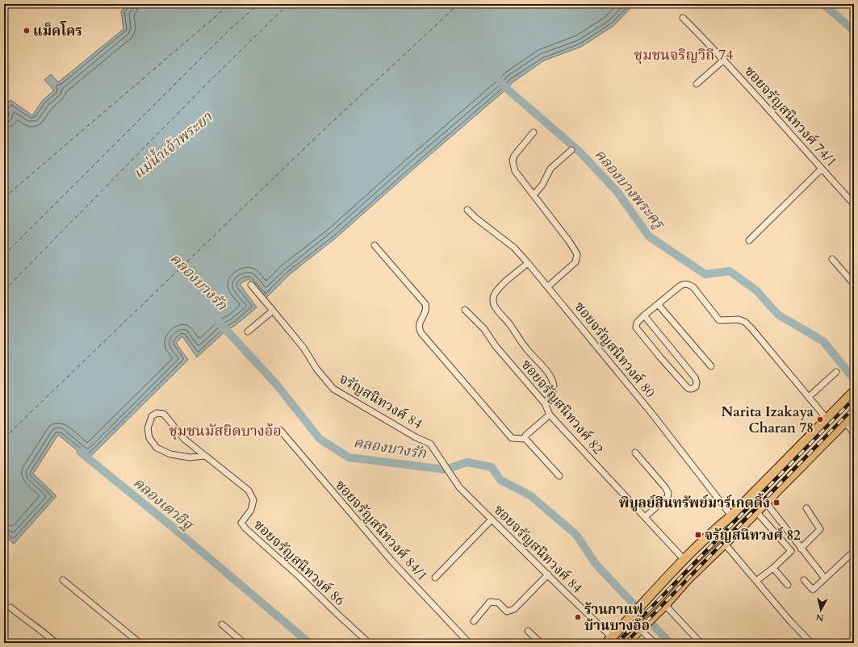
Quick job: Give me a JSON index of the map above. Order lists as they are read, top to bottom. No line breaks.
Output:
{"streets":{"street":["ซอยจรัญสนิทวงศ์ 74/1","ซอยจรัญสนิทวงศ์ 80","จรัญสนิทวงศ์ 84","ซอยจรัญสนิทวงศ์ 82","ซอยจรัญสนิทวงศ์ 84/1","ซอยจรัญสนิทวงศ์ 84","ซอยจรัญสนิทวงศ์ 86"]},"crossings":[["จรัญสนิทวงศ์ 84","ซอยจรัญสนิทวงศ์ 84"]],"districts":["ชุมชนจริญวิถี 74","ชุมชนมัสยิดบางอ้อ"],"water":["แม่น้ำเจ้าพระยา","คลองบางพระครู","คลองบางรัก","คลองเตาอิฐ"],"places":{"other":["แม็คโคร","Narita Izakaya Charan 78","ร้านกาแฟ บ้านบางอ้อ"],"transit":["พิบูลย์สินทรัพย์มาร์เกตติ้ง","จรัญสนิทวงศ์ 82"]},"north":"bottom"}
